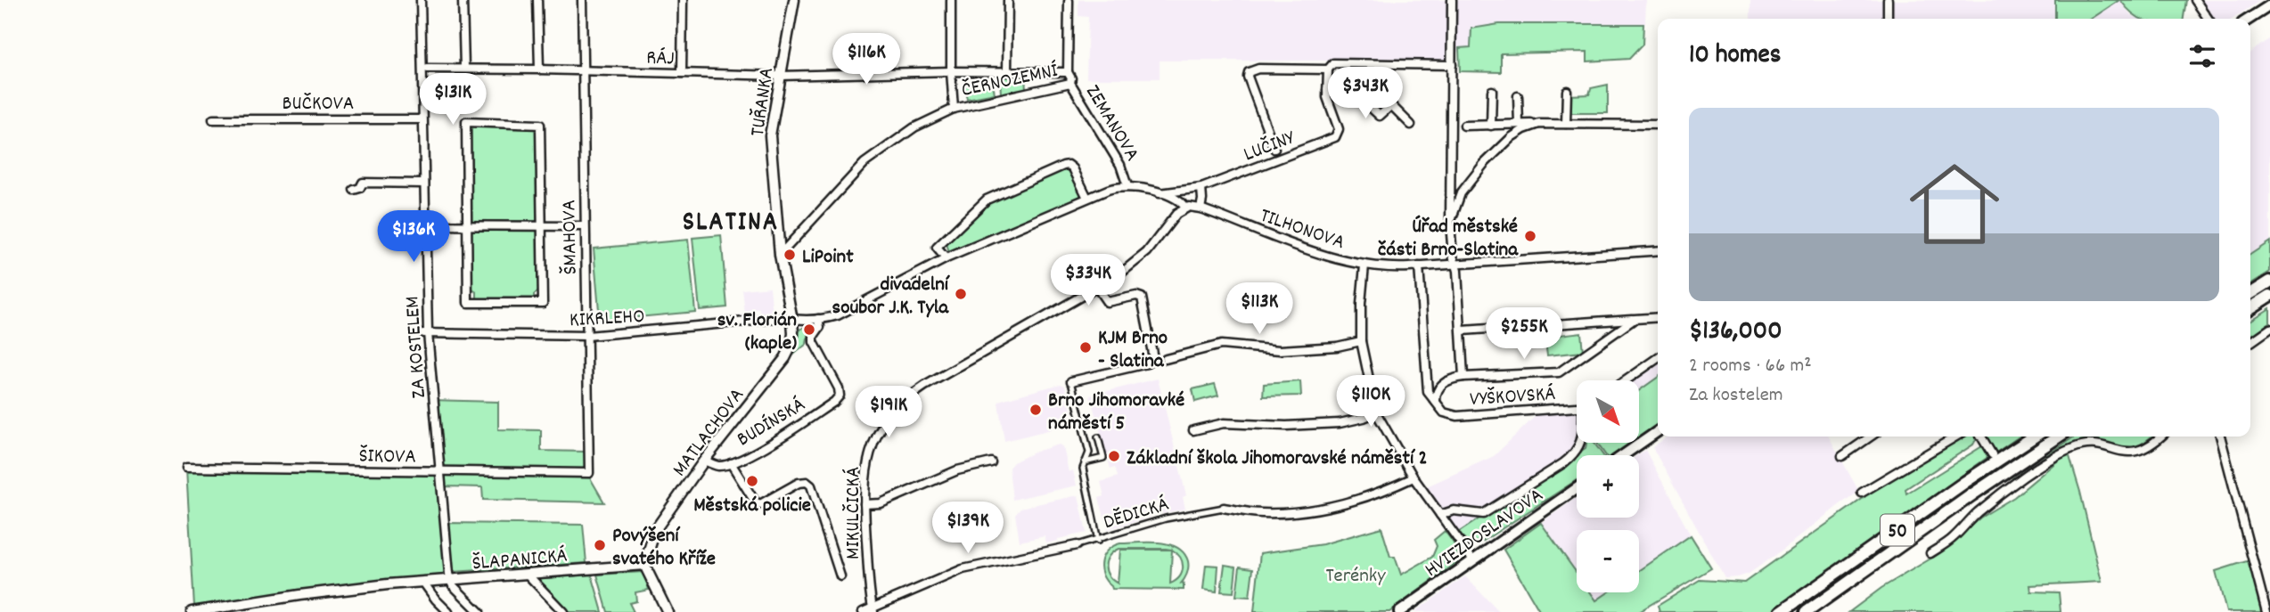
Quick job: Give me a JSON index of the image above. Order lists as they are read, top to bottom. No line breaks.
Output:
{"streets":{"highway":["50"],"main road":["HVIEZDOSLAVOVA"],"street":["RÁJ","ČERNOZEMNÍ","BUČKOVA","TUŘANKA","ZEMANOVA","LUČINY","TILHONOVA","ŠMAHOVA","KIKRLEHO","ZA KOSTELEM","VYŠKOVSKÁ","BUDÍNSKÁ","MATLACHOVA","ŠIKOVA","DĚDICKÁ","MIKULČICKÁ","ŠLAPANICKÁ"]},"crossings":[["RÁJ","ČERNOZEMNÍ"],["RÁJ","TUŘANKA"],["RÁJ","ŠMAHOVA"],["ČERNOZEMNÍ","TUŘANKA"],["ČERNOZEMNÍ","ZEMANOVA"],["BUČKOVA","ZA KOSTELEM"],["TUŘANKA","KIKRLEHO"],["TUŘANKA","MATLACHOVA"],["ZEMANOVA","TILHONOVA"],["ZEMANOVA","KIKRLEHO"],["LUČINY","TILHONOVA"],["TILHONOVA","KIKRLEHO"],["TILHONOVA","MIKULČICKÁ"],["ŠMAHOVA","KIKRLEHO"],["ŠMAHOVA","ŠIKOVA"],["KIKRLEHO","ZA KOSTELEM"],["KIKRLEHO","BUDÍNSKÁ"],["KIKRLEHO","MATLACHOVA"],["ZA KOSTELEM","ŠIKOVA"],["ZA KOSTELEM","ŠLAPANICKÁ"],["BUDÍNSKÁ","MATLACHOVA"],["MATLACHOVA","ŠLAPANICKÁ"],["DĚDICKÁ","MIKULČICKÁ"]],"districts":["SLATINA"],"parks":["Terénky"],"places":["Úřad městské části Brno-Slatina","LiPoint","divadelní soubor J.K. Tyla","sv. Florián (kaple)","KJM Brno - Slatina","Brno Jihomoravké náměstí 5","Základní škola Jihomoravské náměstí 2","Městská policie","Povýšení svatého Kříže"],"north":"bottom right","page":{"heading":"10 homes","price":["$116K","$343K","$131K","$136K","$334K","$113K","$255K","$110K","$191K","$139K"],"list":[{"name":"$136,000","note":"2 rooms · 66 m² · Za kostelem"}],"map_buttons":["+","−"]}}
